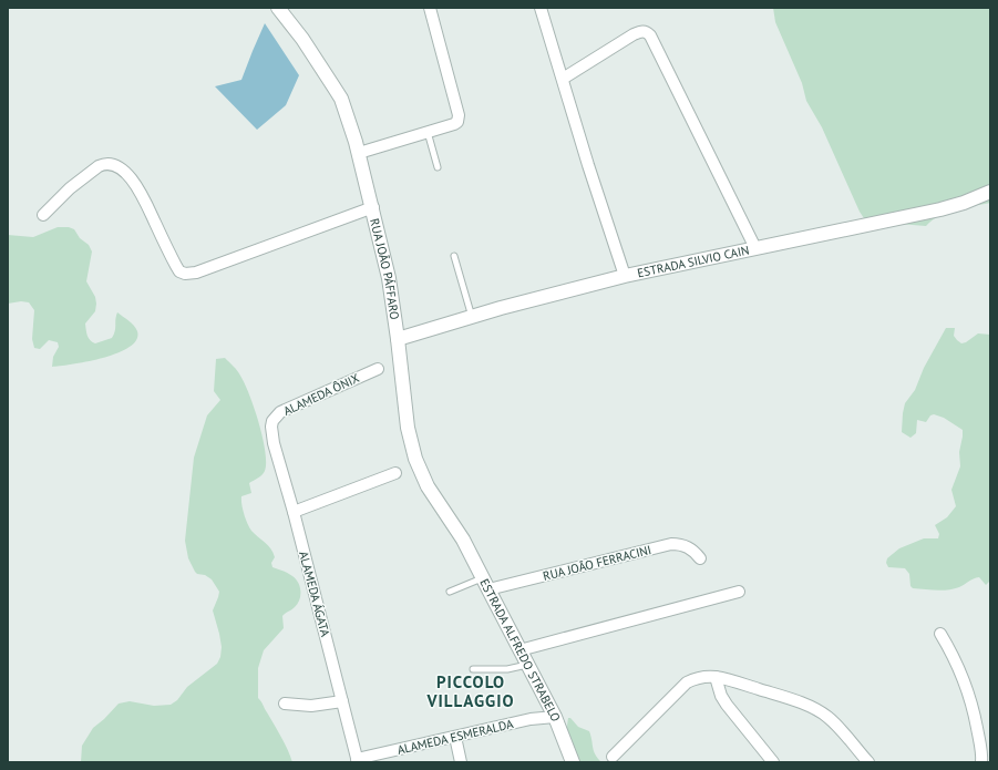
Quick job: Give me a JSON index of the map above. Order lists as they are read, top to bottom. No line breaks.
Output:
{"streets":{"street":["ESTRADA SILVIO CAIN","RUA JOÃO PÁFFARO","ALAMEDA ÔNIX","RUA JOÃO FERRACINI","ALAMEDA ÁGATA","ESTRADA ALFREDO STRABELO","ALAMEDA ESMERALDA"]},"crossings":[["ESTRADA SILVIO CAIN","RUA JOÃO PÁFFARO"],["RUA JOÃO PÁFFARO","ESTRADA ALFREDO STRABELO"],["ALAMEDA ÔNIX","ALAMEDA ÁGATA"],["RUA JOÃO FERRACINI","ESTRADA ALFREDO STRABELO"],["ALAMEDA ÁGATA","ALAMEDA ESMERALDA"],["ESTRADA ALFREDO STRABELO","ALAMEDA ESMERALDA"]],"districts":["PICCOLO VILLAGGIO"]}
